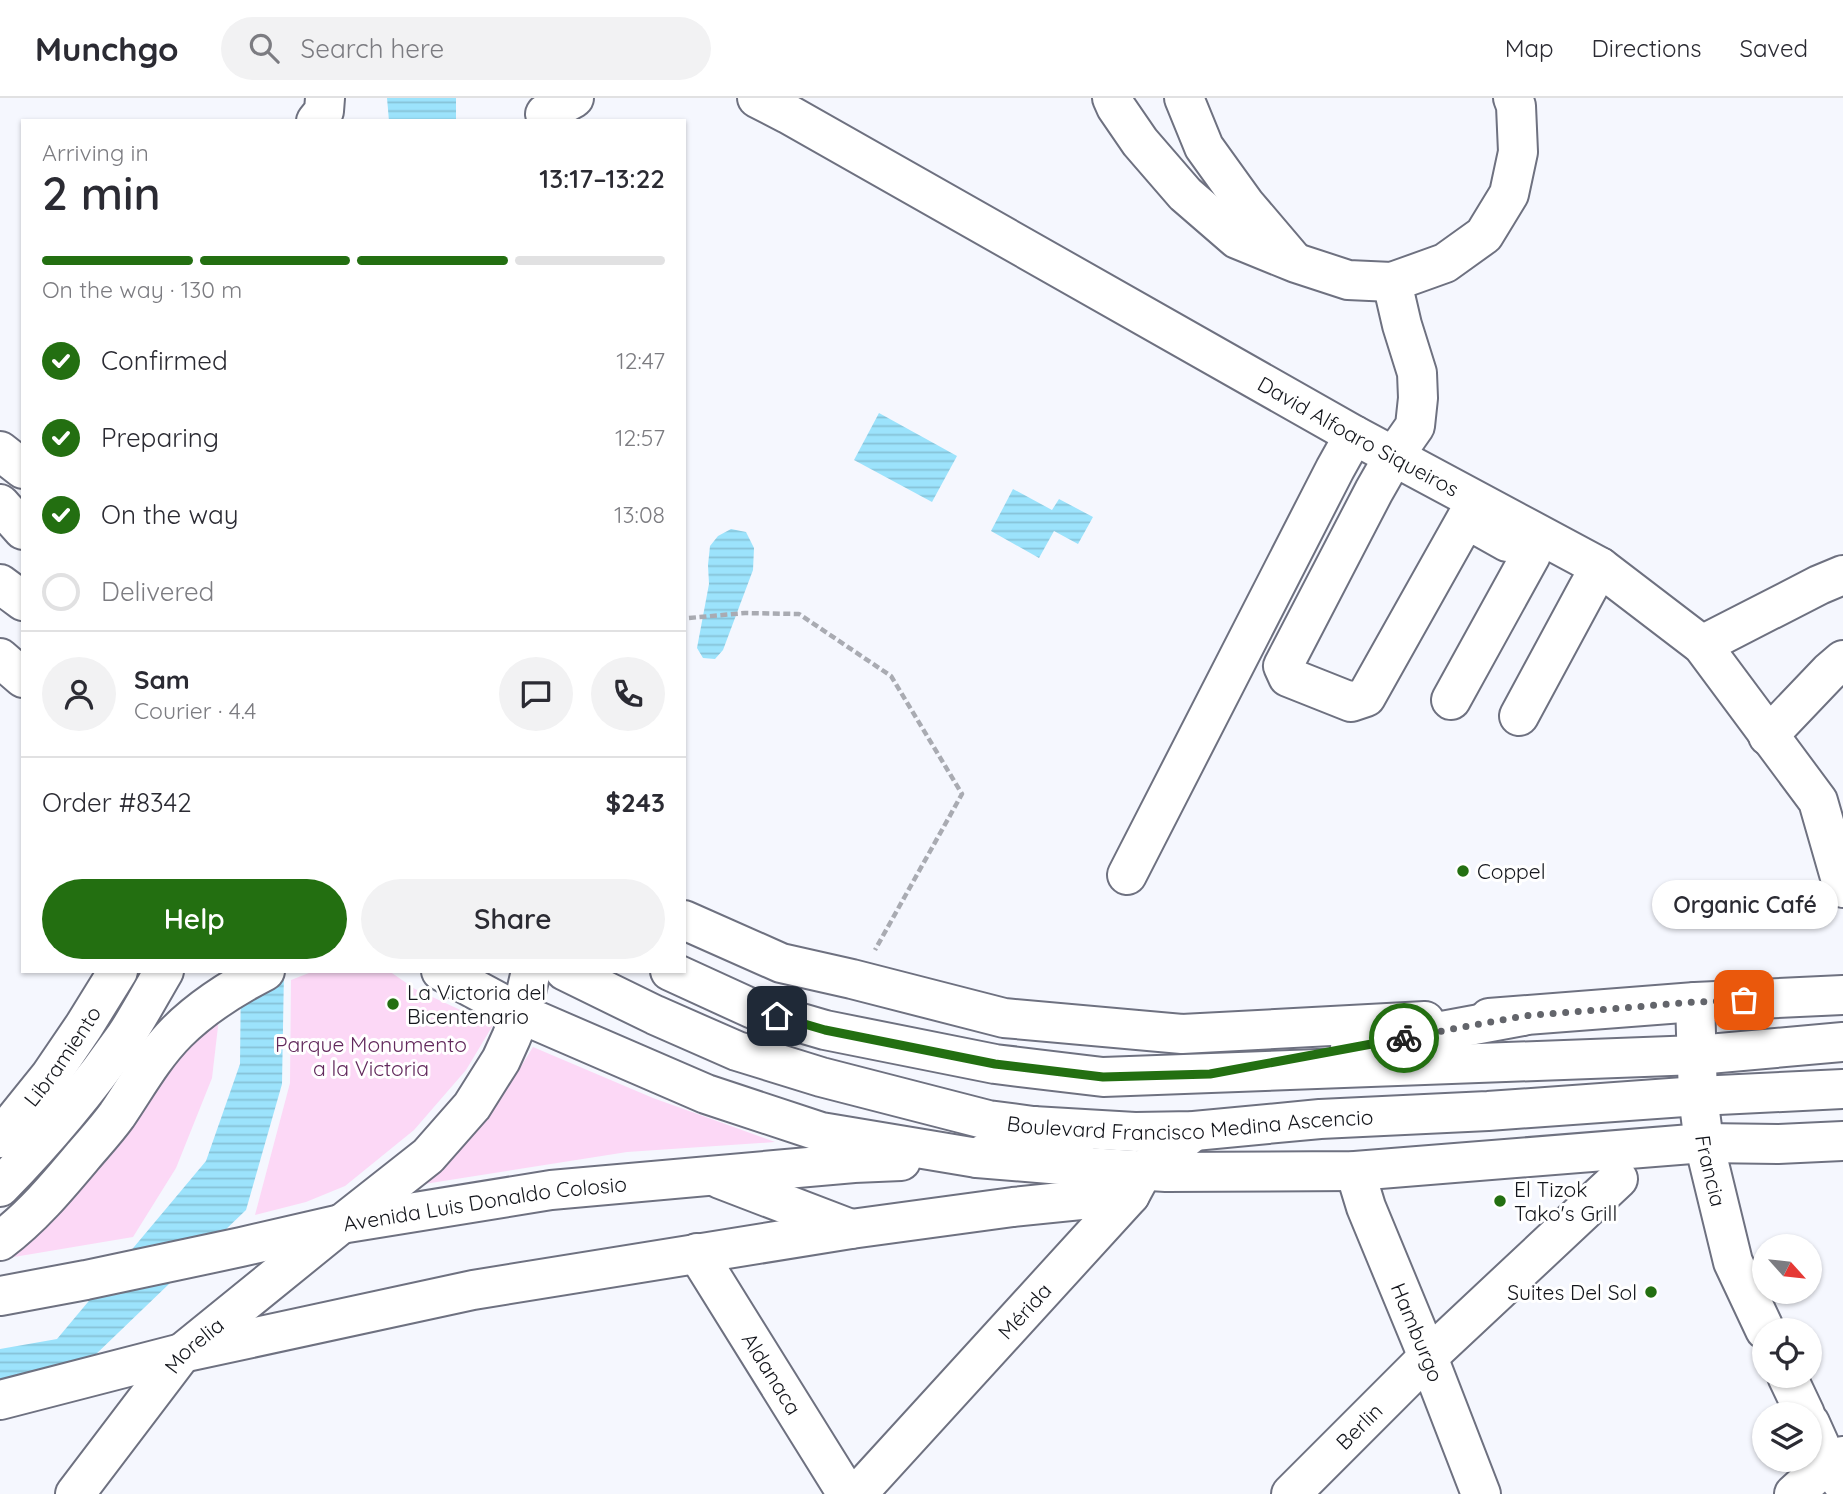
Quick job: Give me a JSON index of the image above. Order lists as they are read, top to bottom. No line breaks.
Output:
{"streets":{"main road":["David Alfoaro Siqueiros","Libramiento","Boulevard Francisco Medina Ascencio","Francia","Avenida Luis Donaldo Colosio","Mérida","Hamburgo","Morelia","Aldanaca","Berlin"]},"crossings":[["Boulevard Francisco Medina Ascencio","Francia"],["Boulevard Francisco Medina Ascencio","Mérida"],["Avenida Luis Donaldo Colosio","Morelia"],["Hamburgo","Berlin"]],"parks":["Parque Monumento a la Victoria"],"places":["Coppel","Organic Café","La Victoria del Bicentenario","El Tizok Tako's Grill","Suites Del Sol"],"north":"bottom right","page":{"header":"Munchgo","search":"Search here","nav":["Map","Directions","Saved"],"heading":["2 min","Arriving in","13:17–13:22"],"panel":["Sam","Courier · 4.4","Order #8342","$243"],"bar":"On the way · 130 m","list":[["Confirmed","12:47"],["Preparing","12:57"],["On the way","13:08"],"Delivered"],"buttons":["Help","Share"],"bubble":"Organic Café"}}
